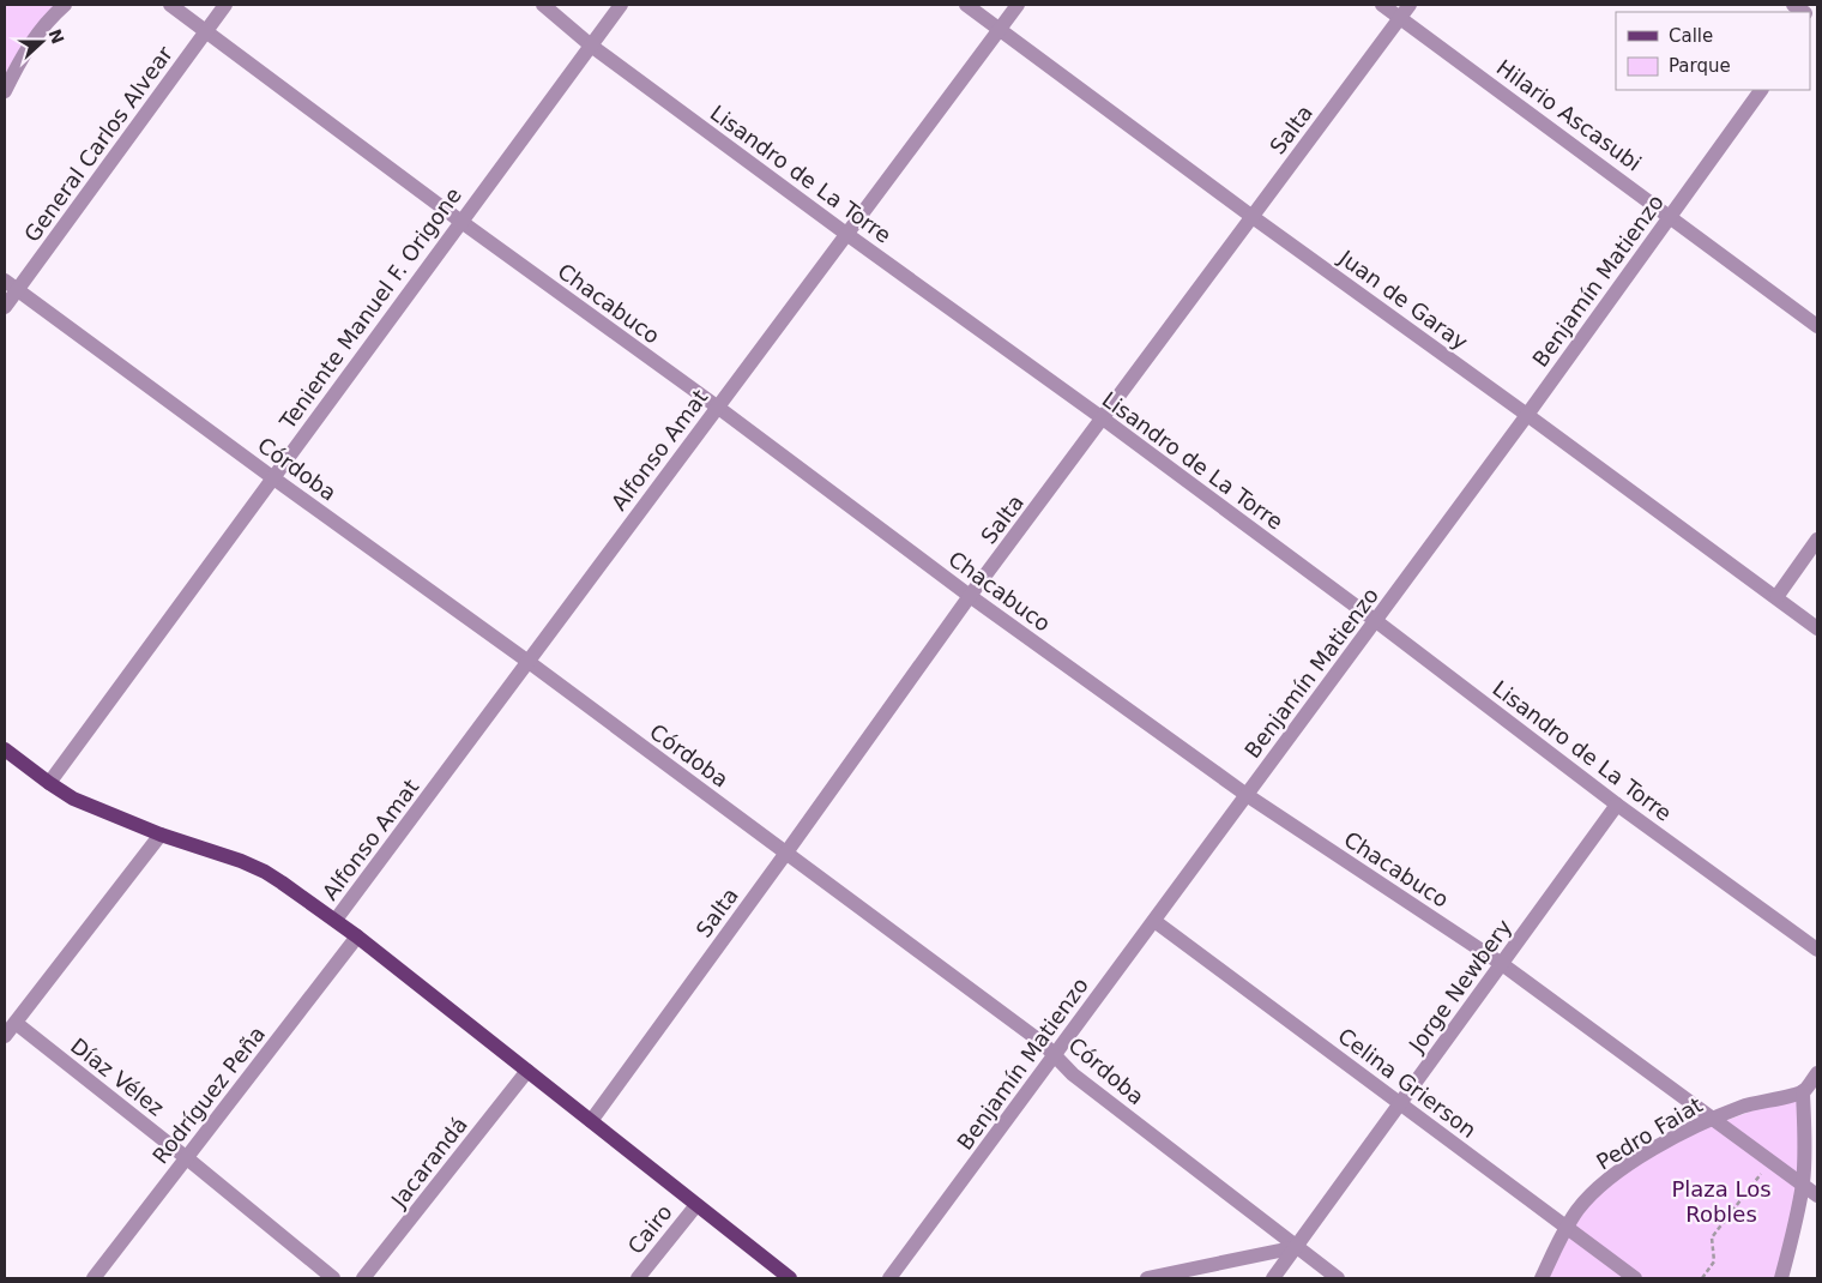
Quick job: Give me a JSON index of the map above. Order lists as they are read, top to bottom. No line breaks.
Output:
{"streets":{"street":["Hilario Ascasubi","Salta","General Carlos Alvear","Lisandro de La Torre","Benjamín Matienzo","Juan de Garay","Chacabuco","Teniente Manuel F. Origone","Alfonso Amat","Córdoba","Jorge Newbery","Díaz Vélez","Celina Grierson","Rodríguez Peña","Pedro Faiat","Jacarandá","Cairo"]},"crossings":[["Hilario Ascasubi","Salta"],["Hilario Ascasubi","Benjamín Matienzo"],["Salta","Lisandro de La Torre"],["Salta","Juan de Garay"],["Salta","Chacabuco"],["Salta","Córdoba"],["General Carlos Alvear","Chacabuco"],["General Carlos Alvear","Córdoba"],["Lisandro de La Torre","Benjamín Matienzo"],["Lisandro de La Torre","Teniente Manuel F. Origone"],["Lisandro de La Torre","Alfonso Amat"],["Lisandro de La Torre","Jorge Newbery"],["Benjamín Matienzo","Juan de Garay"],["Benjamín Matienzo","Chacabuco"],["Benjamín Matienzo","Córdoba"],["Benjamín Matienzo","Celina Grierson"],["Juan de Garay","Alfonso Amat"],["Chacabuco","Teniente Manuel F. Origone"],["Chacabuco","Alfonso Amat"],["Chacabuco","Jorge Newbery"],["Chacabuco","Pedro Faiat"],["Teniente Manuel F. Origone","Córdoba"],["Alfonso Amat","Córdoba"],["Córdoba","Jorge Newbery"],["Jorge Newbery","Celina Grierson"],["Díaz Vélez","Rodríguez Peña"],["Celina Grierson","Pedro Faiat"]],"parks":["Plaza Los Robles"],"legend":["Calle","Parque"],"north":"right"}
